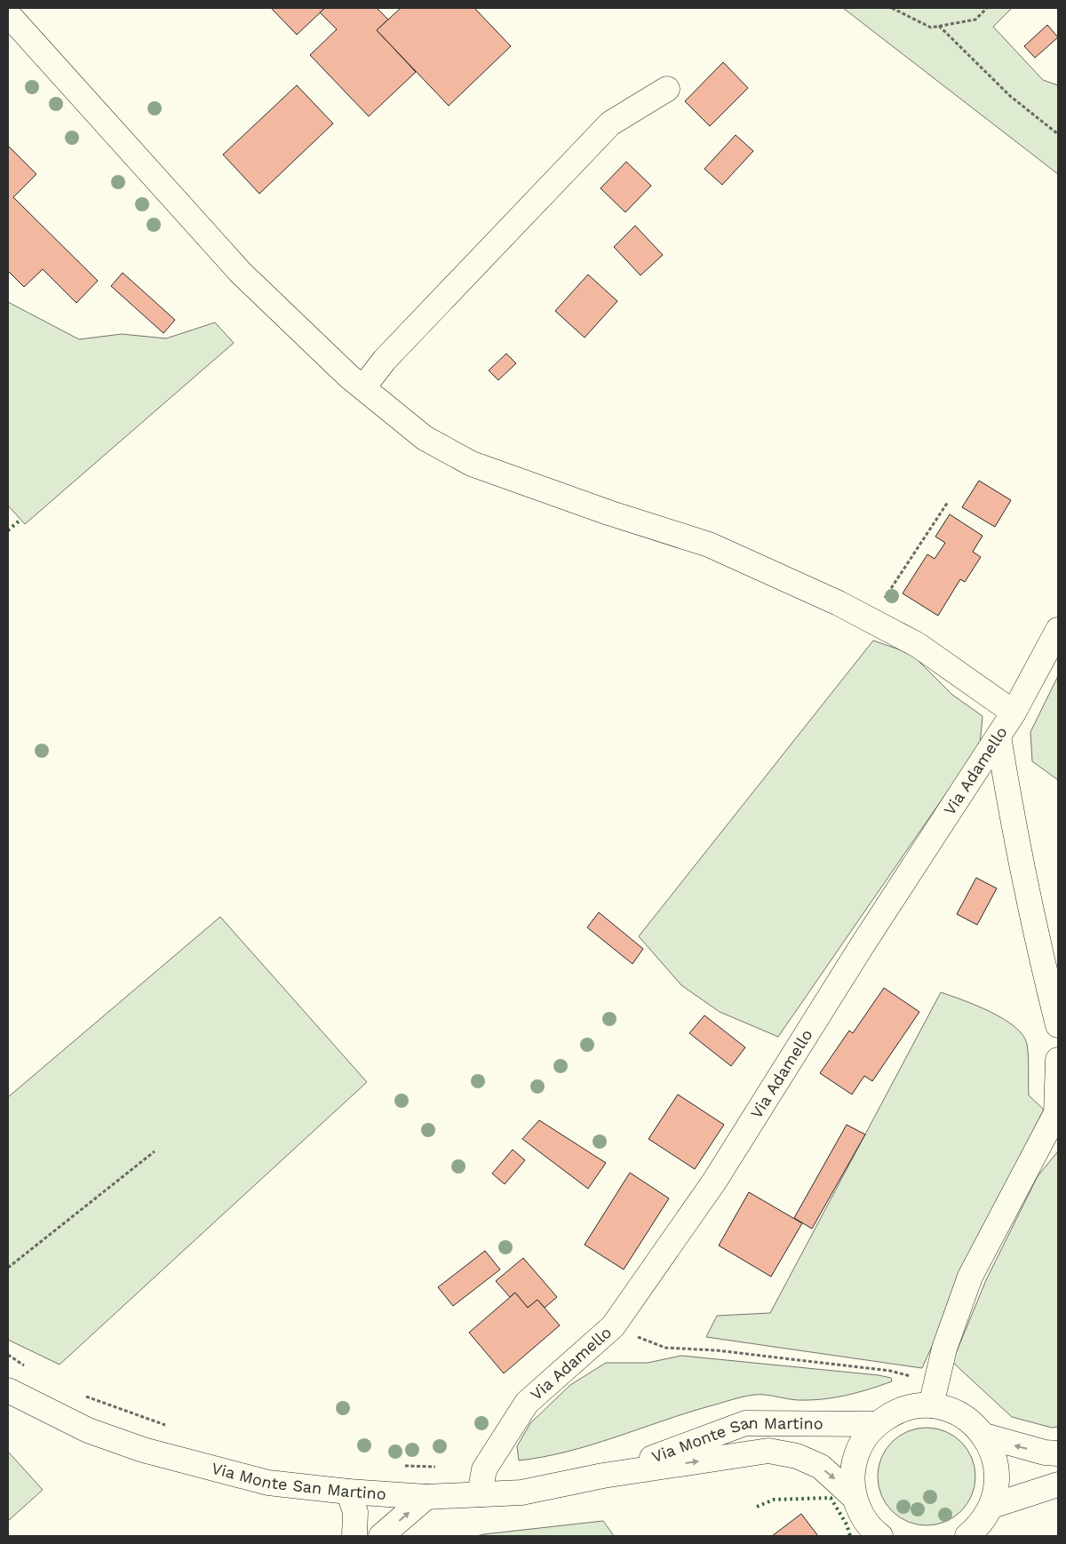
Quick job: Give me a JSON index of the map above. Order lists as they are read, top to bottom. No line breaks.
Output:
{"streets":{"street":["Via Adamello","Via Monte San Martino"]},"crossings":[["Via Adamello","Via Monte San Martino"]]}
